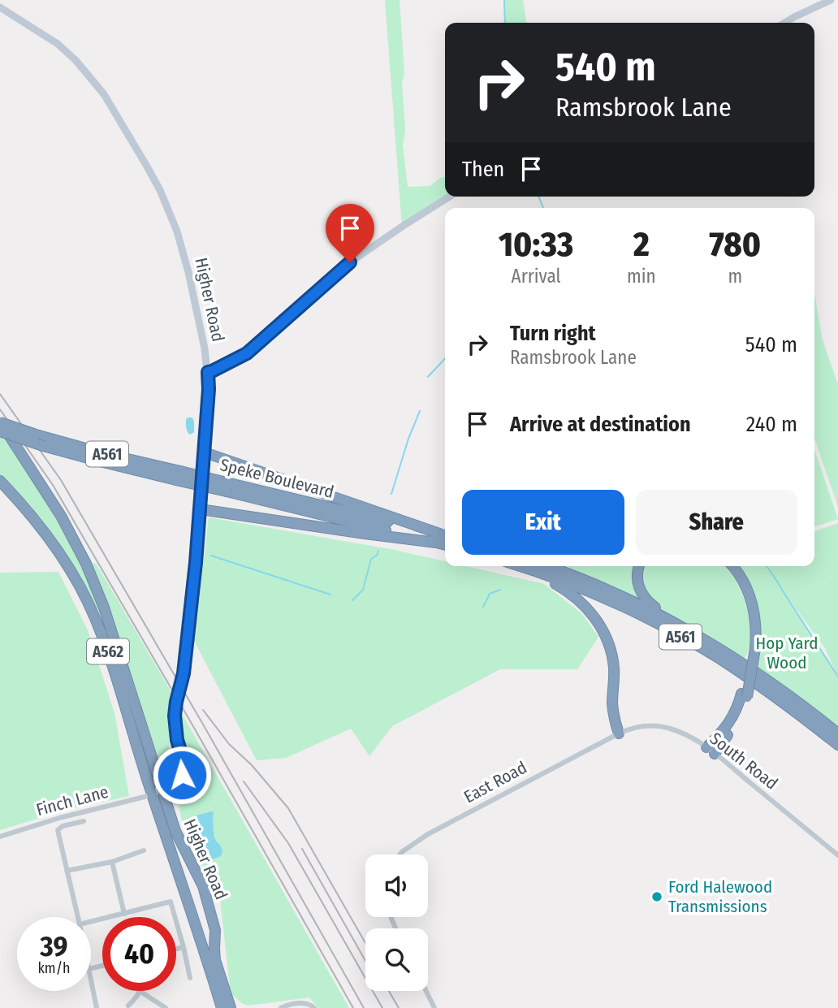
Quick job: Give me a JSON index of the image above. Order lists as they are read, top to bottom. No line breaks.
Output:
{"streets":{"highway":["Higher Road","A561","Speke Boulevard","A562"],"street":["South Road","East Road","Finch Lane"]},"crossings":[["Higher Road","Speke Boulevard"],["Higher Road","Finch Lane"],["South Road","East Road"]],"parks":["Hop Yard Wood"],"places":["Ford Halewood Transmissions"],"page":{"turn":["540 m","Ramsbrook Lane"],"then":"Then","eta":["10:33","Arrival","2","min","780","m"],"list":[{"name":"Turn right","note":"Ramsbrook Lane","value":"540 m"},{"name":"Arrive at destination","value":"240 m"}],"buttons":["Exit","Share"],"speed":"39 km/h","limit":"40"}}
